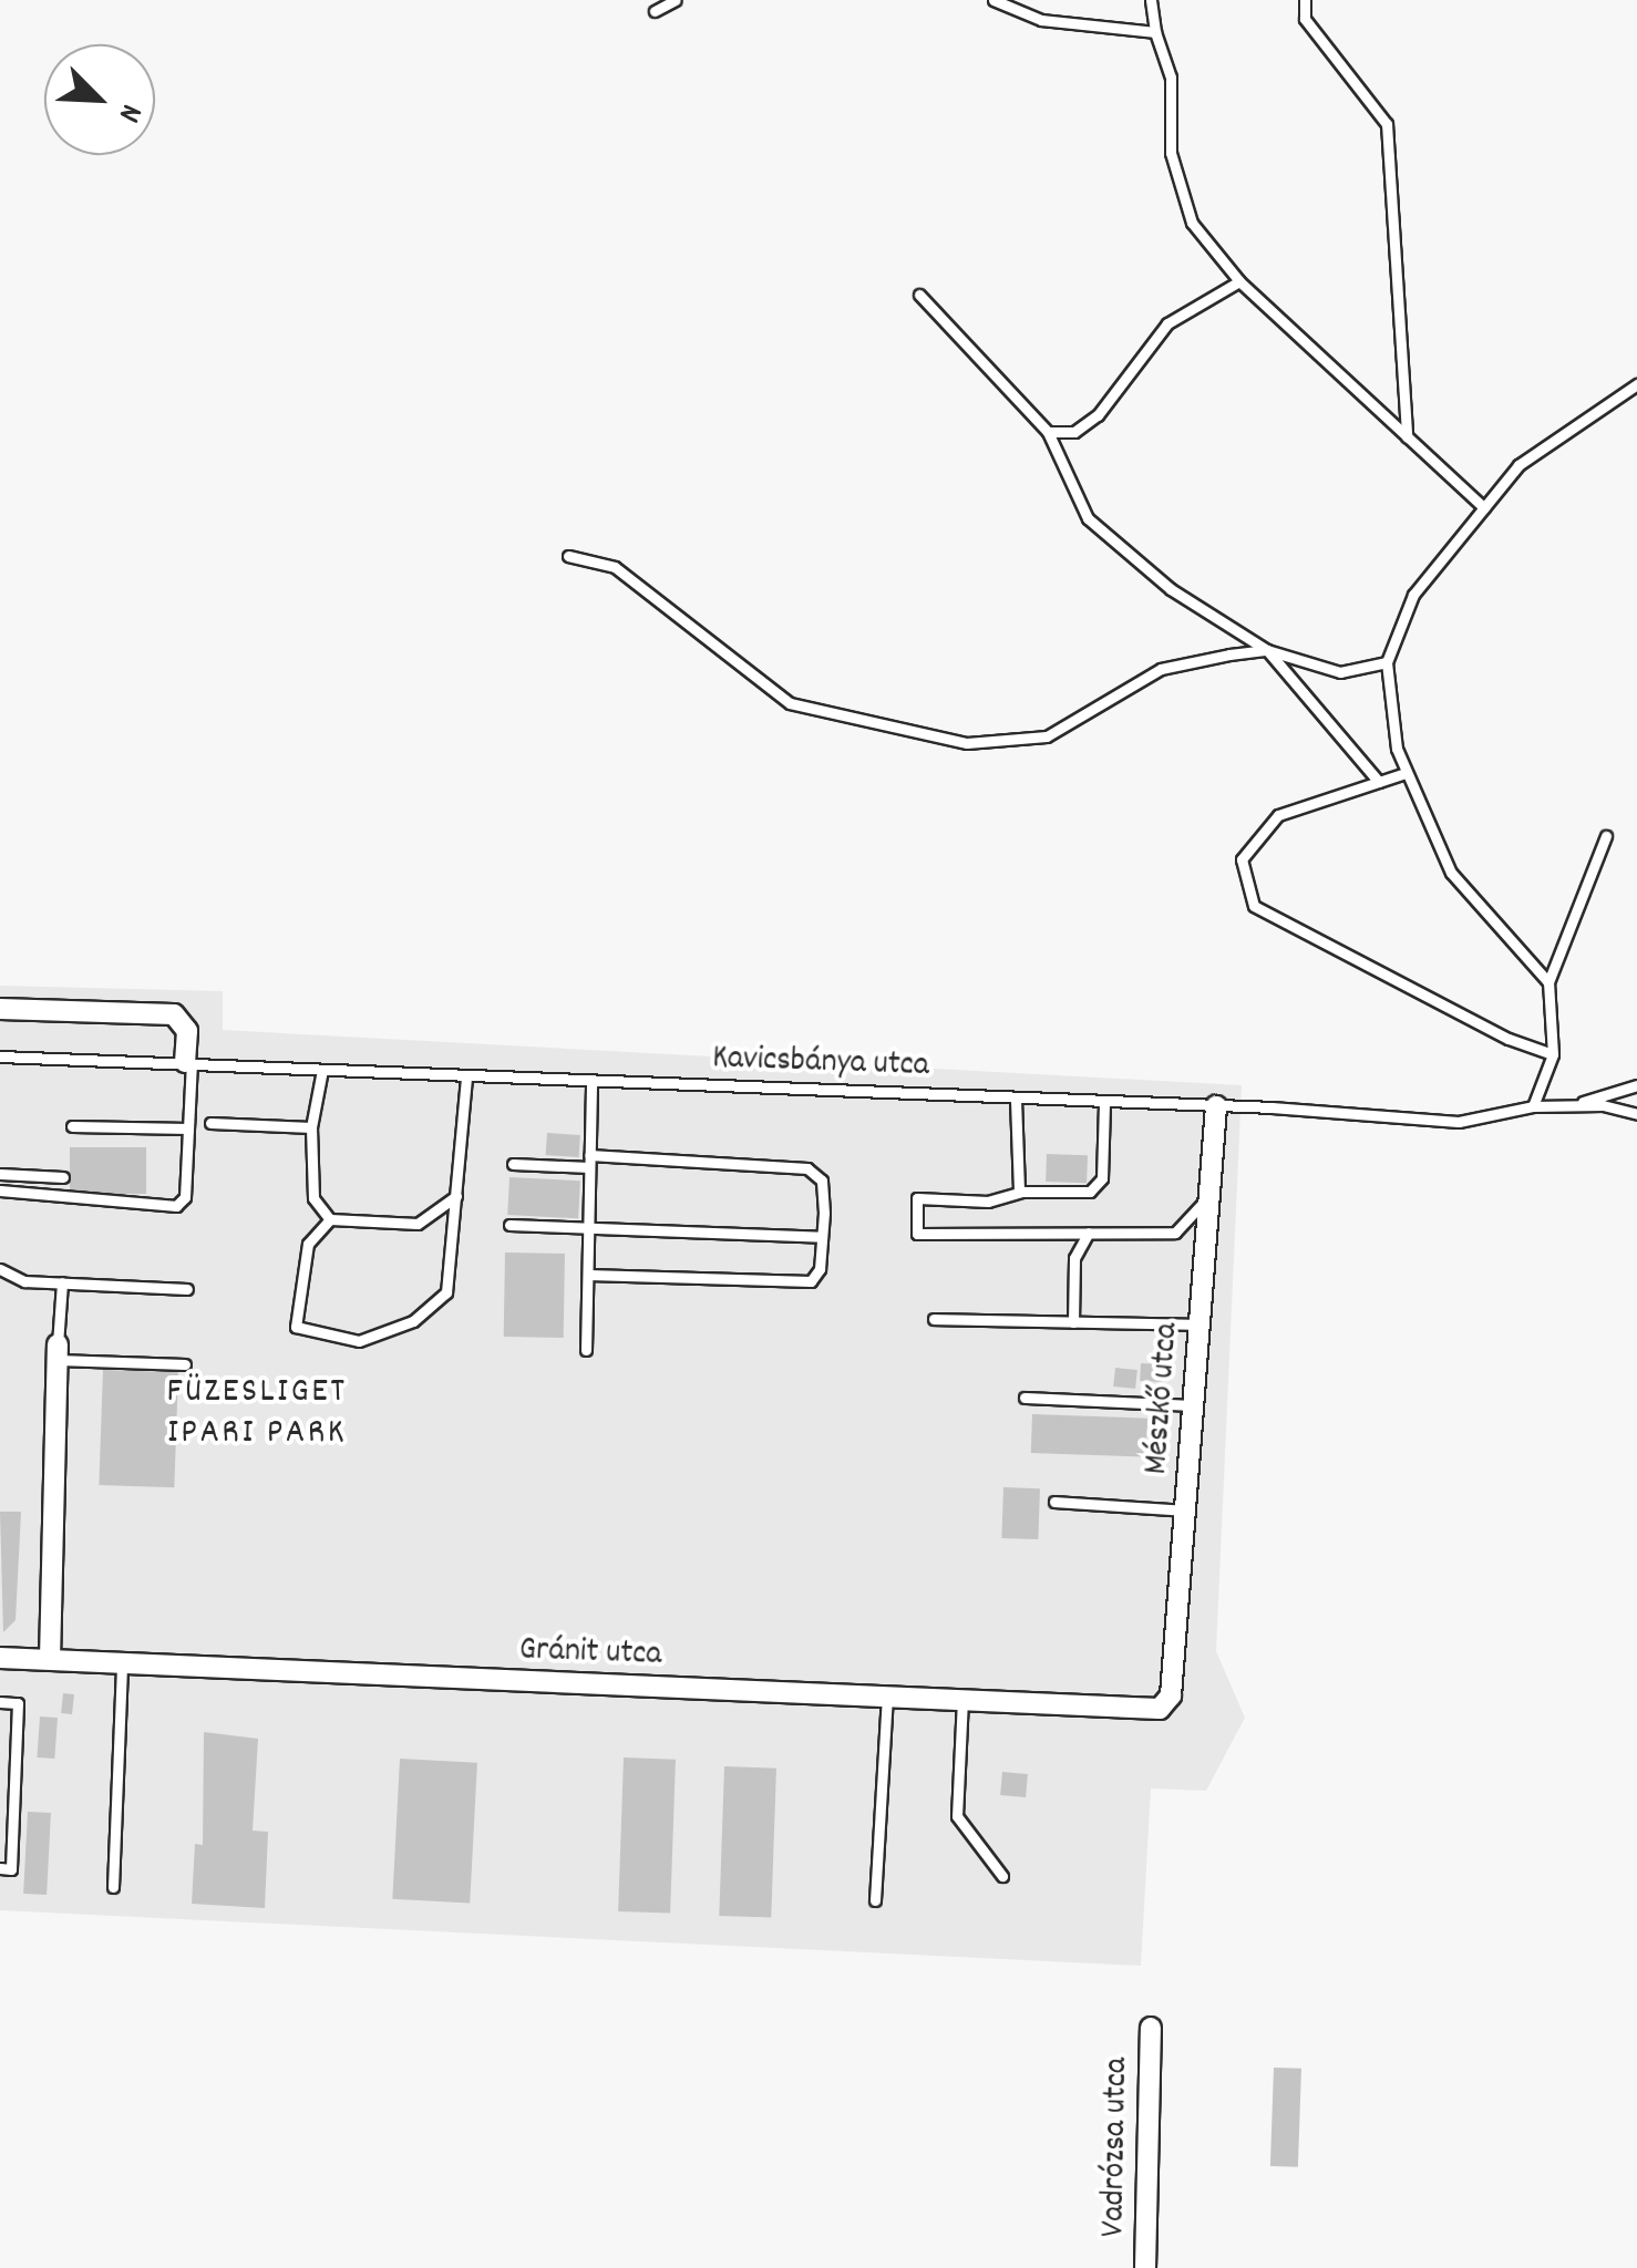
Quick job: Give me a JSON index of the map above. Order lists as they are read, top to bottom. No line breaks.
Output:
{"streets":{"street":["Mészkő utca","Gránit utca","Vadrózsa utca"],"lane":["Kavicsbánya utca"]},"crossings":[["Kavicsbánya utca","Mészkő utca"],["Mészkő utca","Gránit utca"]],"districts":["FÜZESLIGET IPARI PARK"],"north":"bottom right"}
